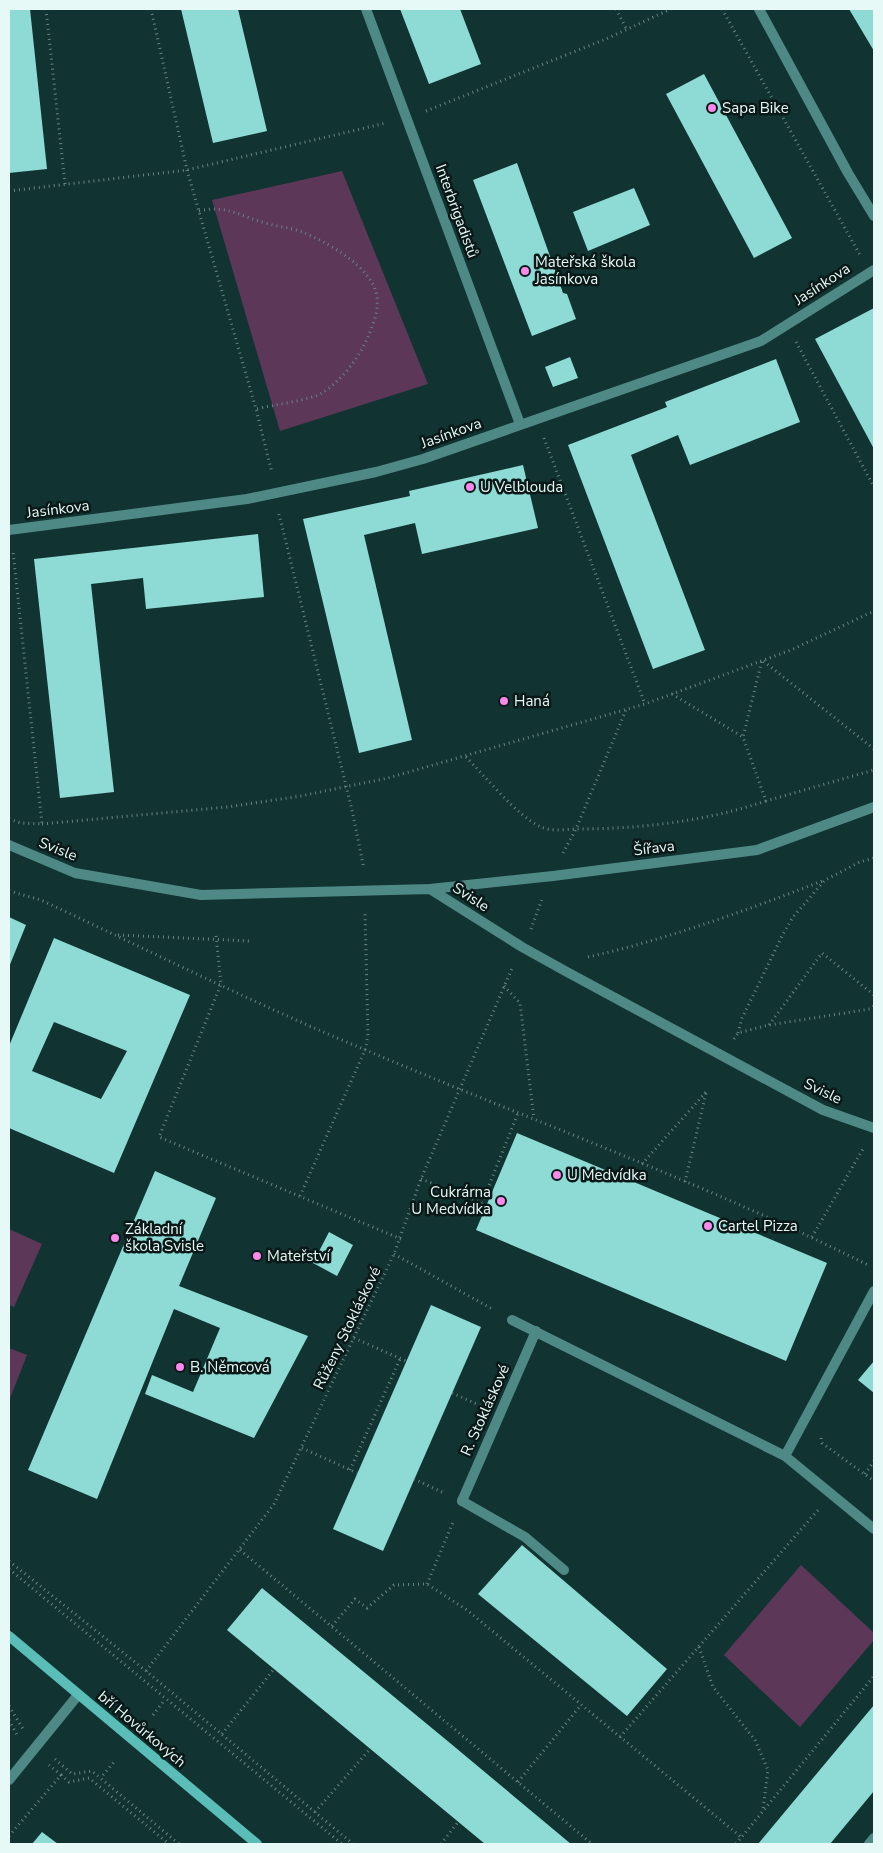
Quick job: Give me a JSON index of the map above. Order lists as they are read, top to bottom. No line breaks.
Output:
{"streets":{"main road":["bří Hovůrkových"],"street":["Interbrigadistů","Jasínkova","Šířava","Svisle","R. Stokláskové"],"path":["Růženy Stokláskové"]},"crossings":[["Interbrigadistů","Jasínkova"],["Šířava","Svisle"]],"places":["Sapa Bike","Mateřská škola Jasínkova","U Velblouda","Haná","U Medvídka","Cukrárna U Medvídka","Cartel Pizza","Základní škola Svisle","Mateřství","B. Němcová"]}
